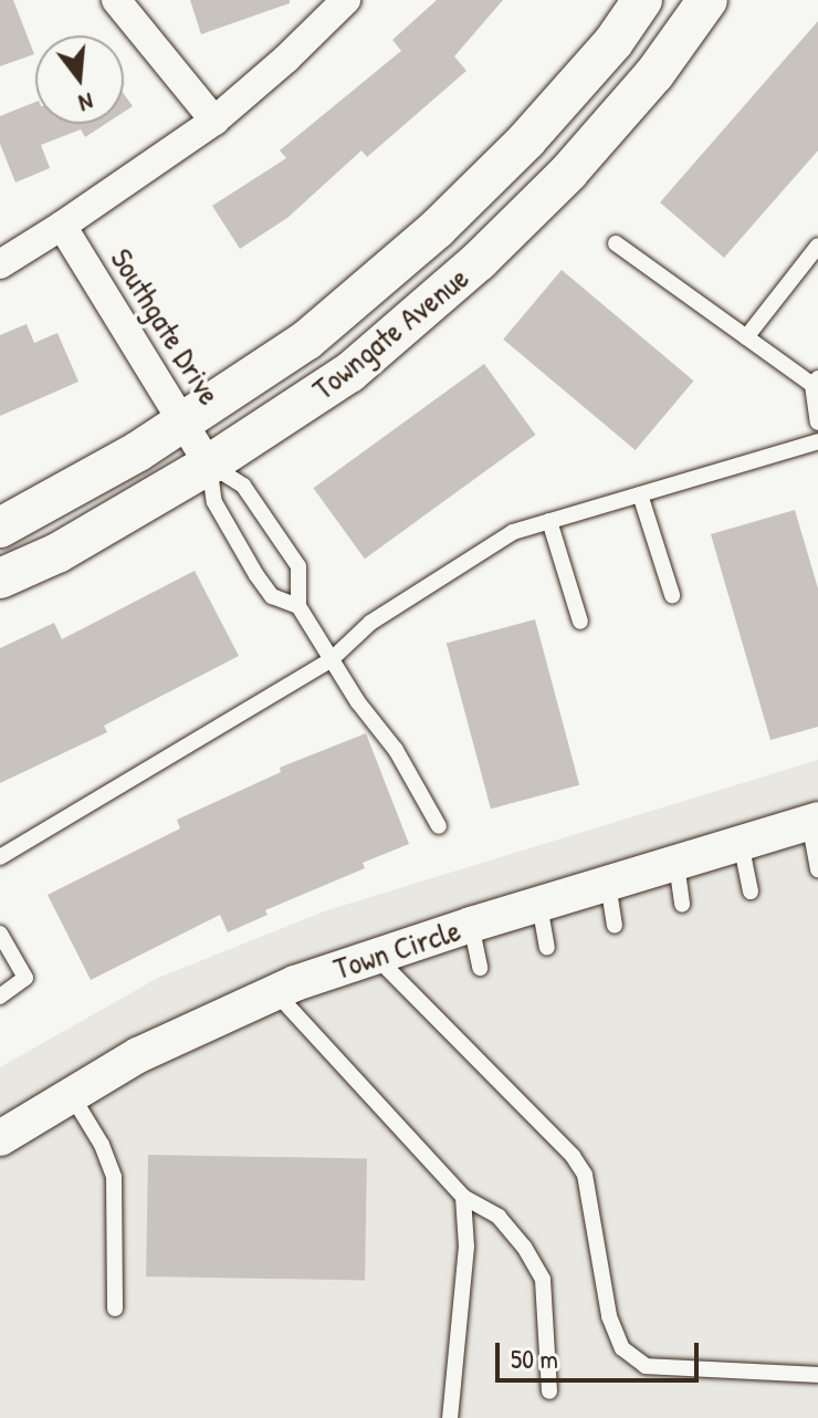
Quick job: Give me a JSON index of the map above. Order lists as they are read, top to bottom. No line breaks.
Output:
{"streets":{"main road":["Towngate Avenue"],"street":["Southgate Drive","Town Circle"]},"crossings":[["Southgate Drive","Towngate Avenue"]],"scale_bar":"50 m","north":"bottom"}
